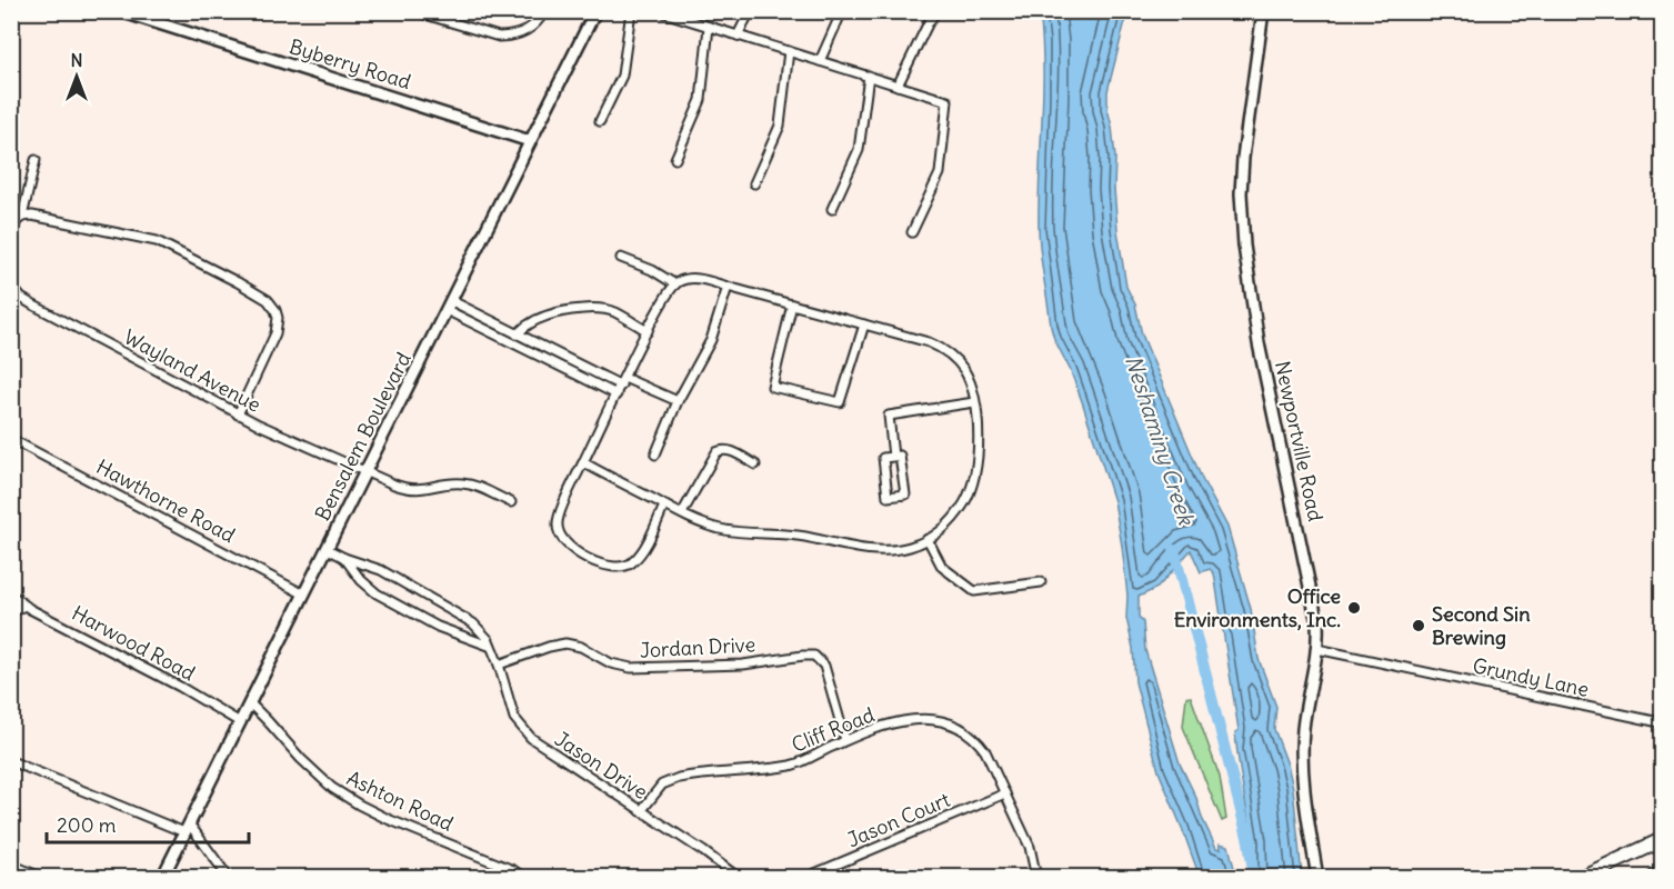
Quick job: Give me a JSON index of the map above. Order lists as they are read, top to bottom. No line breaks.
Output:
{"streets":{"main road":["Byberry Road","Bensalem Boulevard","Newportville Road"],"street":["Wayland Avenue","Hawthorne Road","Harwood Road","Jordan Drive","Grundy Lane","Cliff Road","Jason Drive","Ashton Road","Jason Court"]},"crossings":[["Byberry Road","Bensalem Boulevard"],["Wayland Avenue","Bensalem Boulevard"],["Bensalem Boulevard","Hawthorne Road"],["Bensalem Boulevard","Harwood Road"],["Bensalem Boulevard","Jason Drive"],["Bensalem Boulevard","Ashton Road"],["Newportville Road","Grundy Lane"],["Jordan Drive","Cliff Road"],["Jordan Drive","Jason Drive"],["Cliff Road","Jason Drive"],["Cliff Road","Jason Court"]],"water":["Neshaminy Creek"],"places":["Office Environments, Inc.","Second Sin Brewing"],"scale_bar":"200 m","north":"top"}
